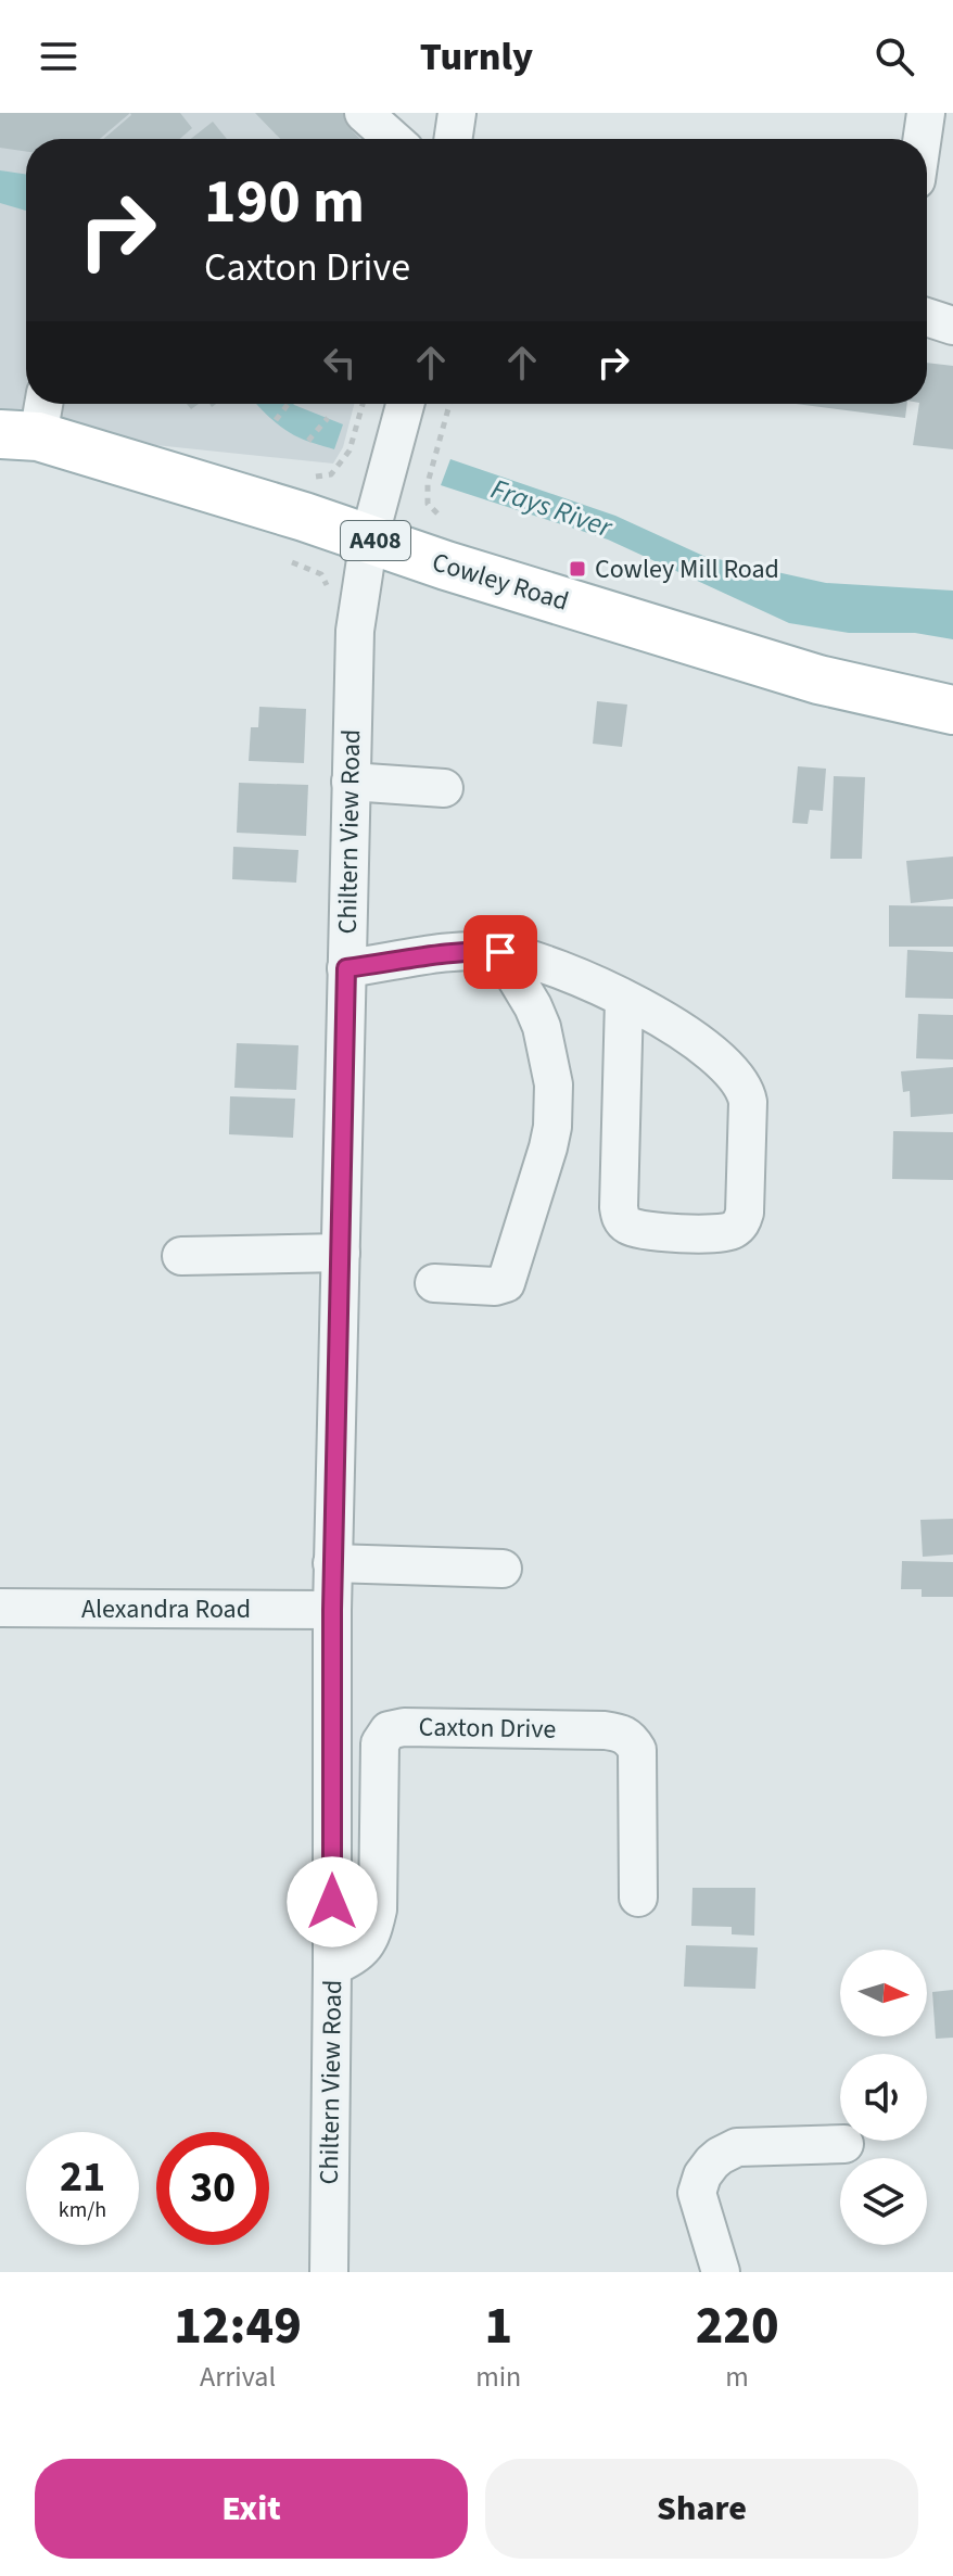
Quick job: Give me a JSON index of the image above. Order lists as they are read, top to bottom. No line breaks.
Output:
{"streets":{"main road":["A408","Cowley Road"],"street":["Chiltern View Road","Alexandra Road","Caxton Drive"]},"crossings":[["Cowley Road","Chiltern View Road"],["Chiltern View Road","Alexandra Road"],["Chiltern View Road","Caxton Drive"]],"water":["Frays River"],"places":{"transit":["Cowley Mill Road"]},"north":"right","page":{"header":"Turnly","turn":["190 m","Caxton Drive"],"speed":"21 km/h","limit":"30","eta":["12:49","Arrival","1","min","220","m"],"buttons":["Exit","Share"]}}
